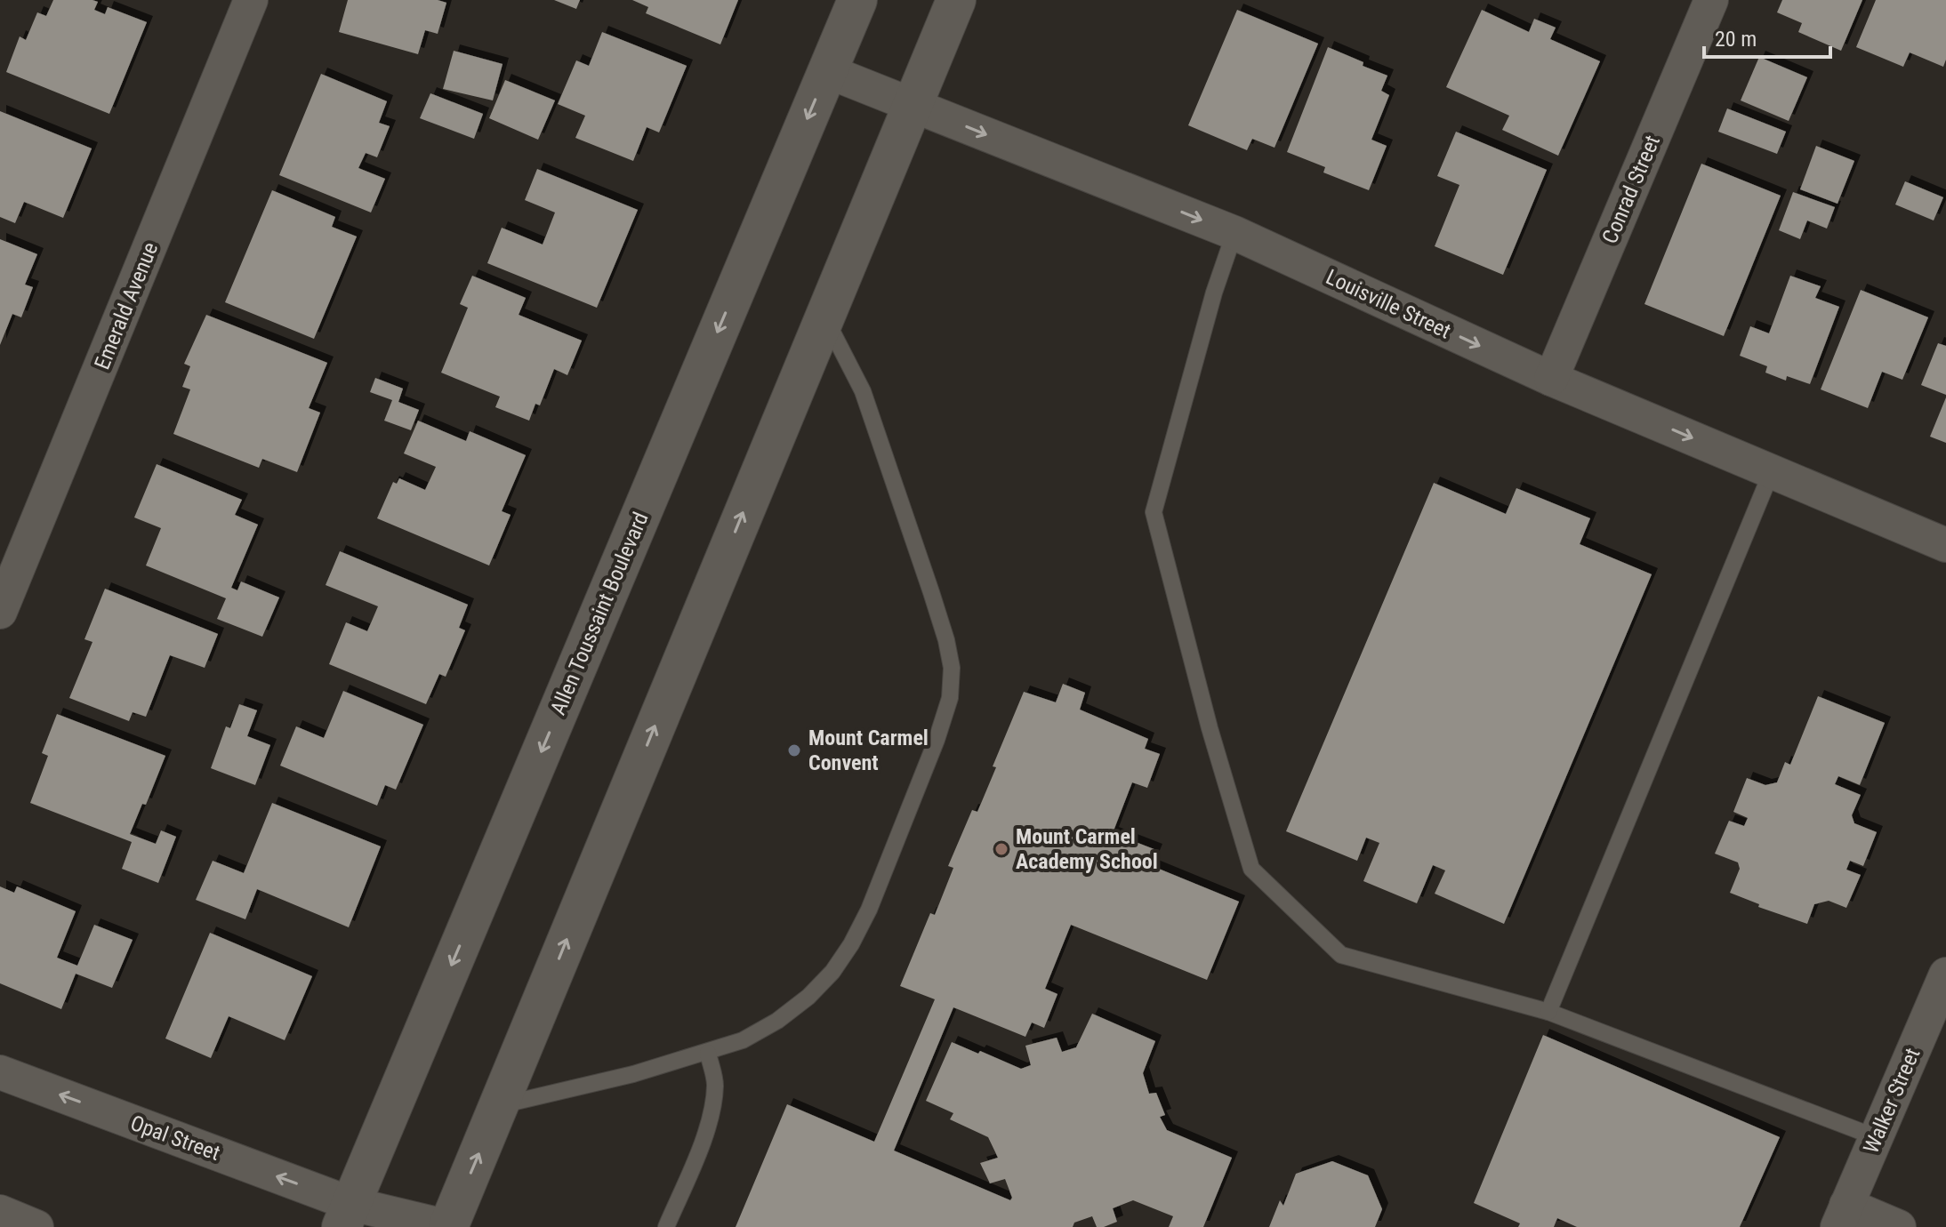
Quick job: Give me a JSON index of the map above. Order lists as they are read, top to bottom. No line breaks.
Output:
{"streets":{"main road":["Allen Toussaint Boulevard"],"street":["Conrad Street","Louisville Street","Emerald Avenue","Walker Street","Opal Street"]},"crossings":[["Conrad Street","Louisville Street"],["Louisville Street","Allen Toussaint Boulevard"],["Allen Toussaint Boulevard","Opal Street"]],"one_way":["Louisville Street","Opal Street"],"places":["Mount Carmel Convent","Mount Carmel Academy School"],"scale_bar":"20 m"}
